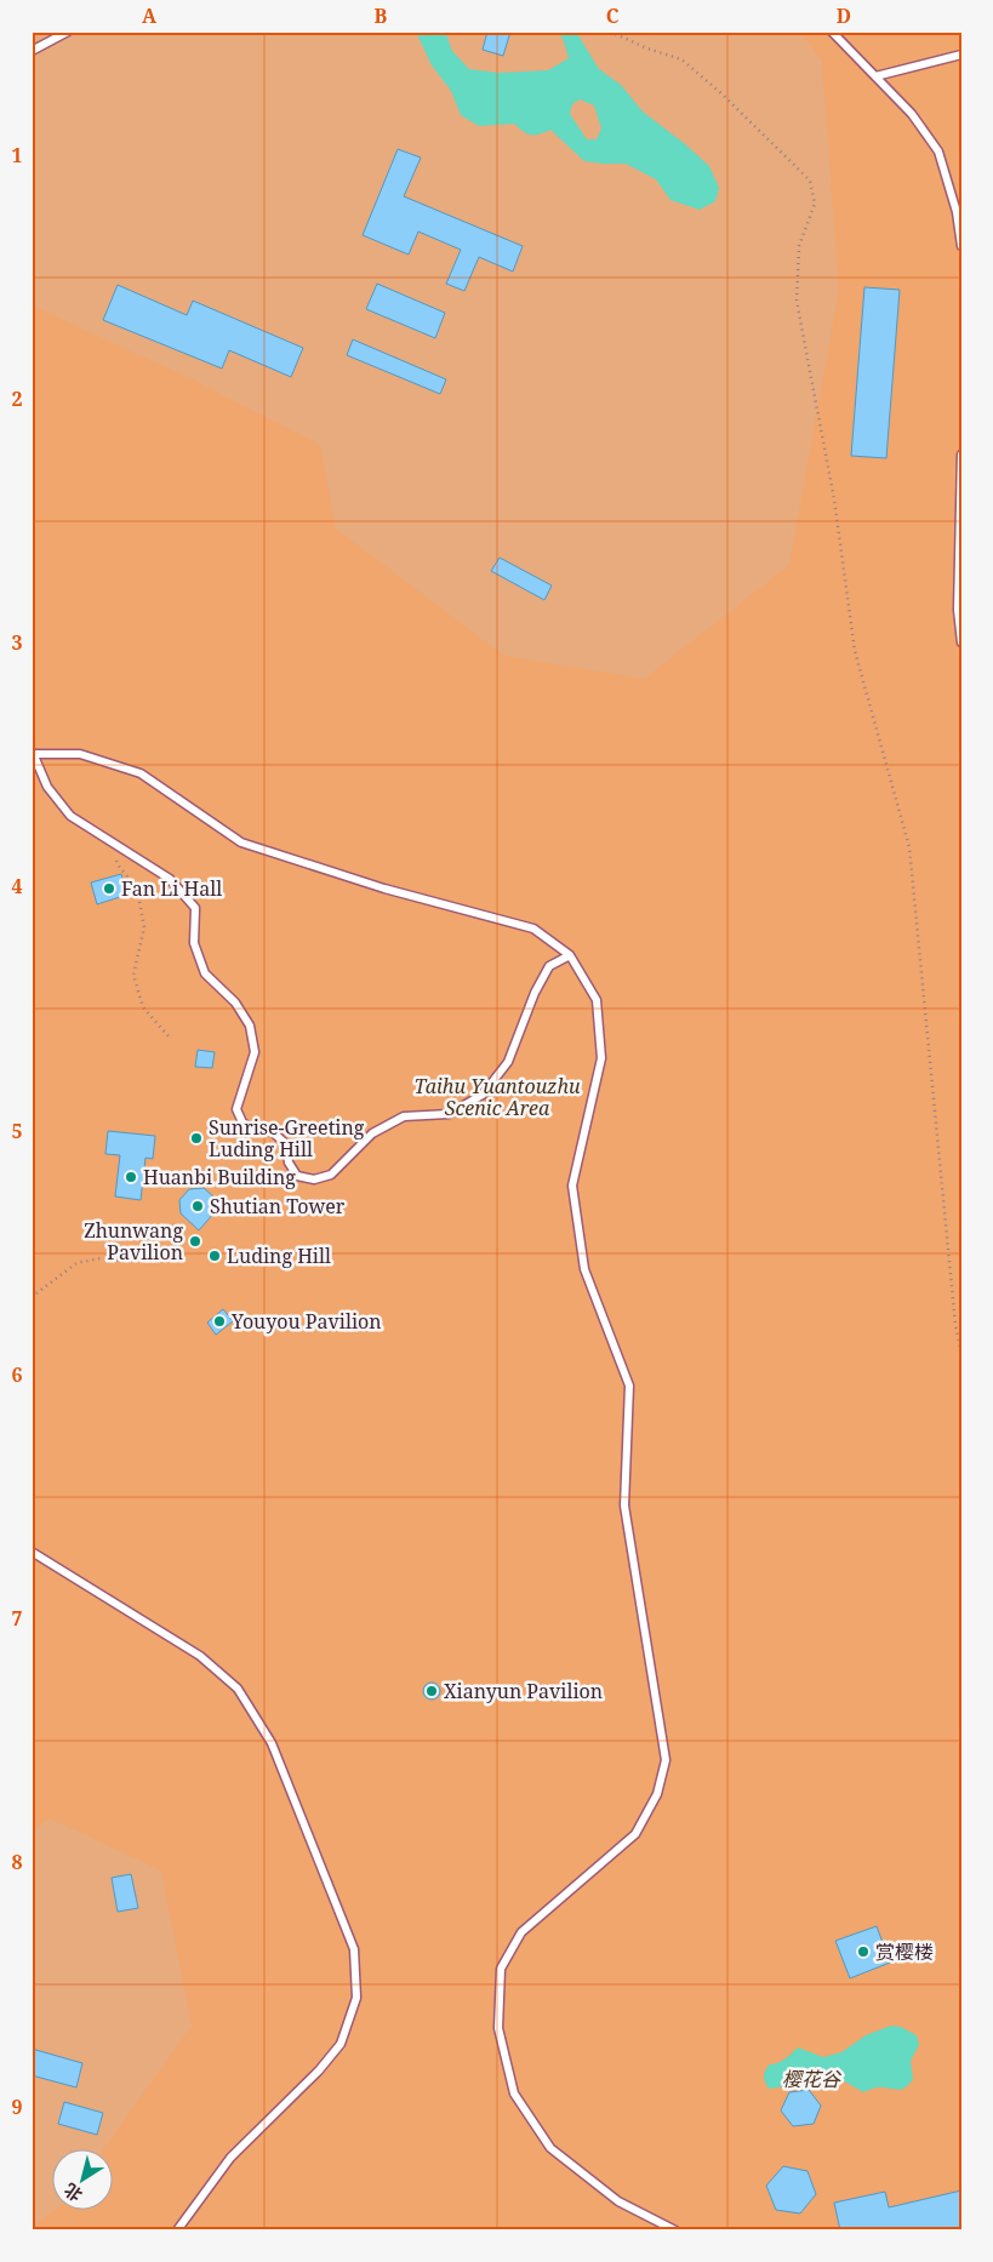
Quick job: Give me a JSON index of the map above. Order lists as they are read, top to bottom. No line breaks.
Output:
{"parks":["Taihu Yuantouzhu Scenic Area","樱花谷"],"places":["Fan Li Hall","Sunrise-Greeting Luding Hill","Huanbi Building","Shutian Tower","Zhunwang Pavilion","Luding Hill","Youyou Pavilion","Xianyun Pavilion","赏樱楼"],"north":"bottom left","grid":{"columns":["A","B","C","D"],"rows":["1","2","3","4","5","6","7","8","9"]}}
